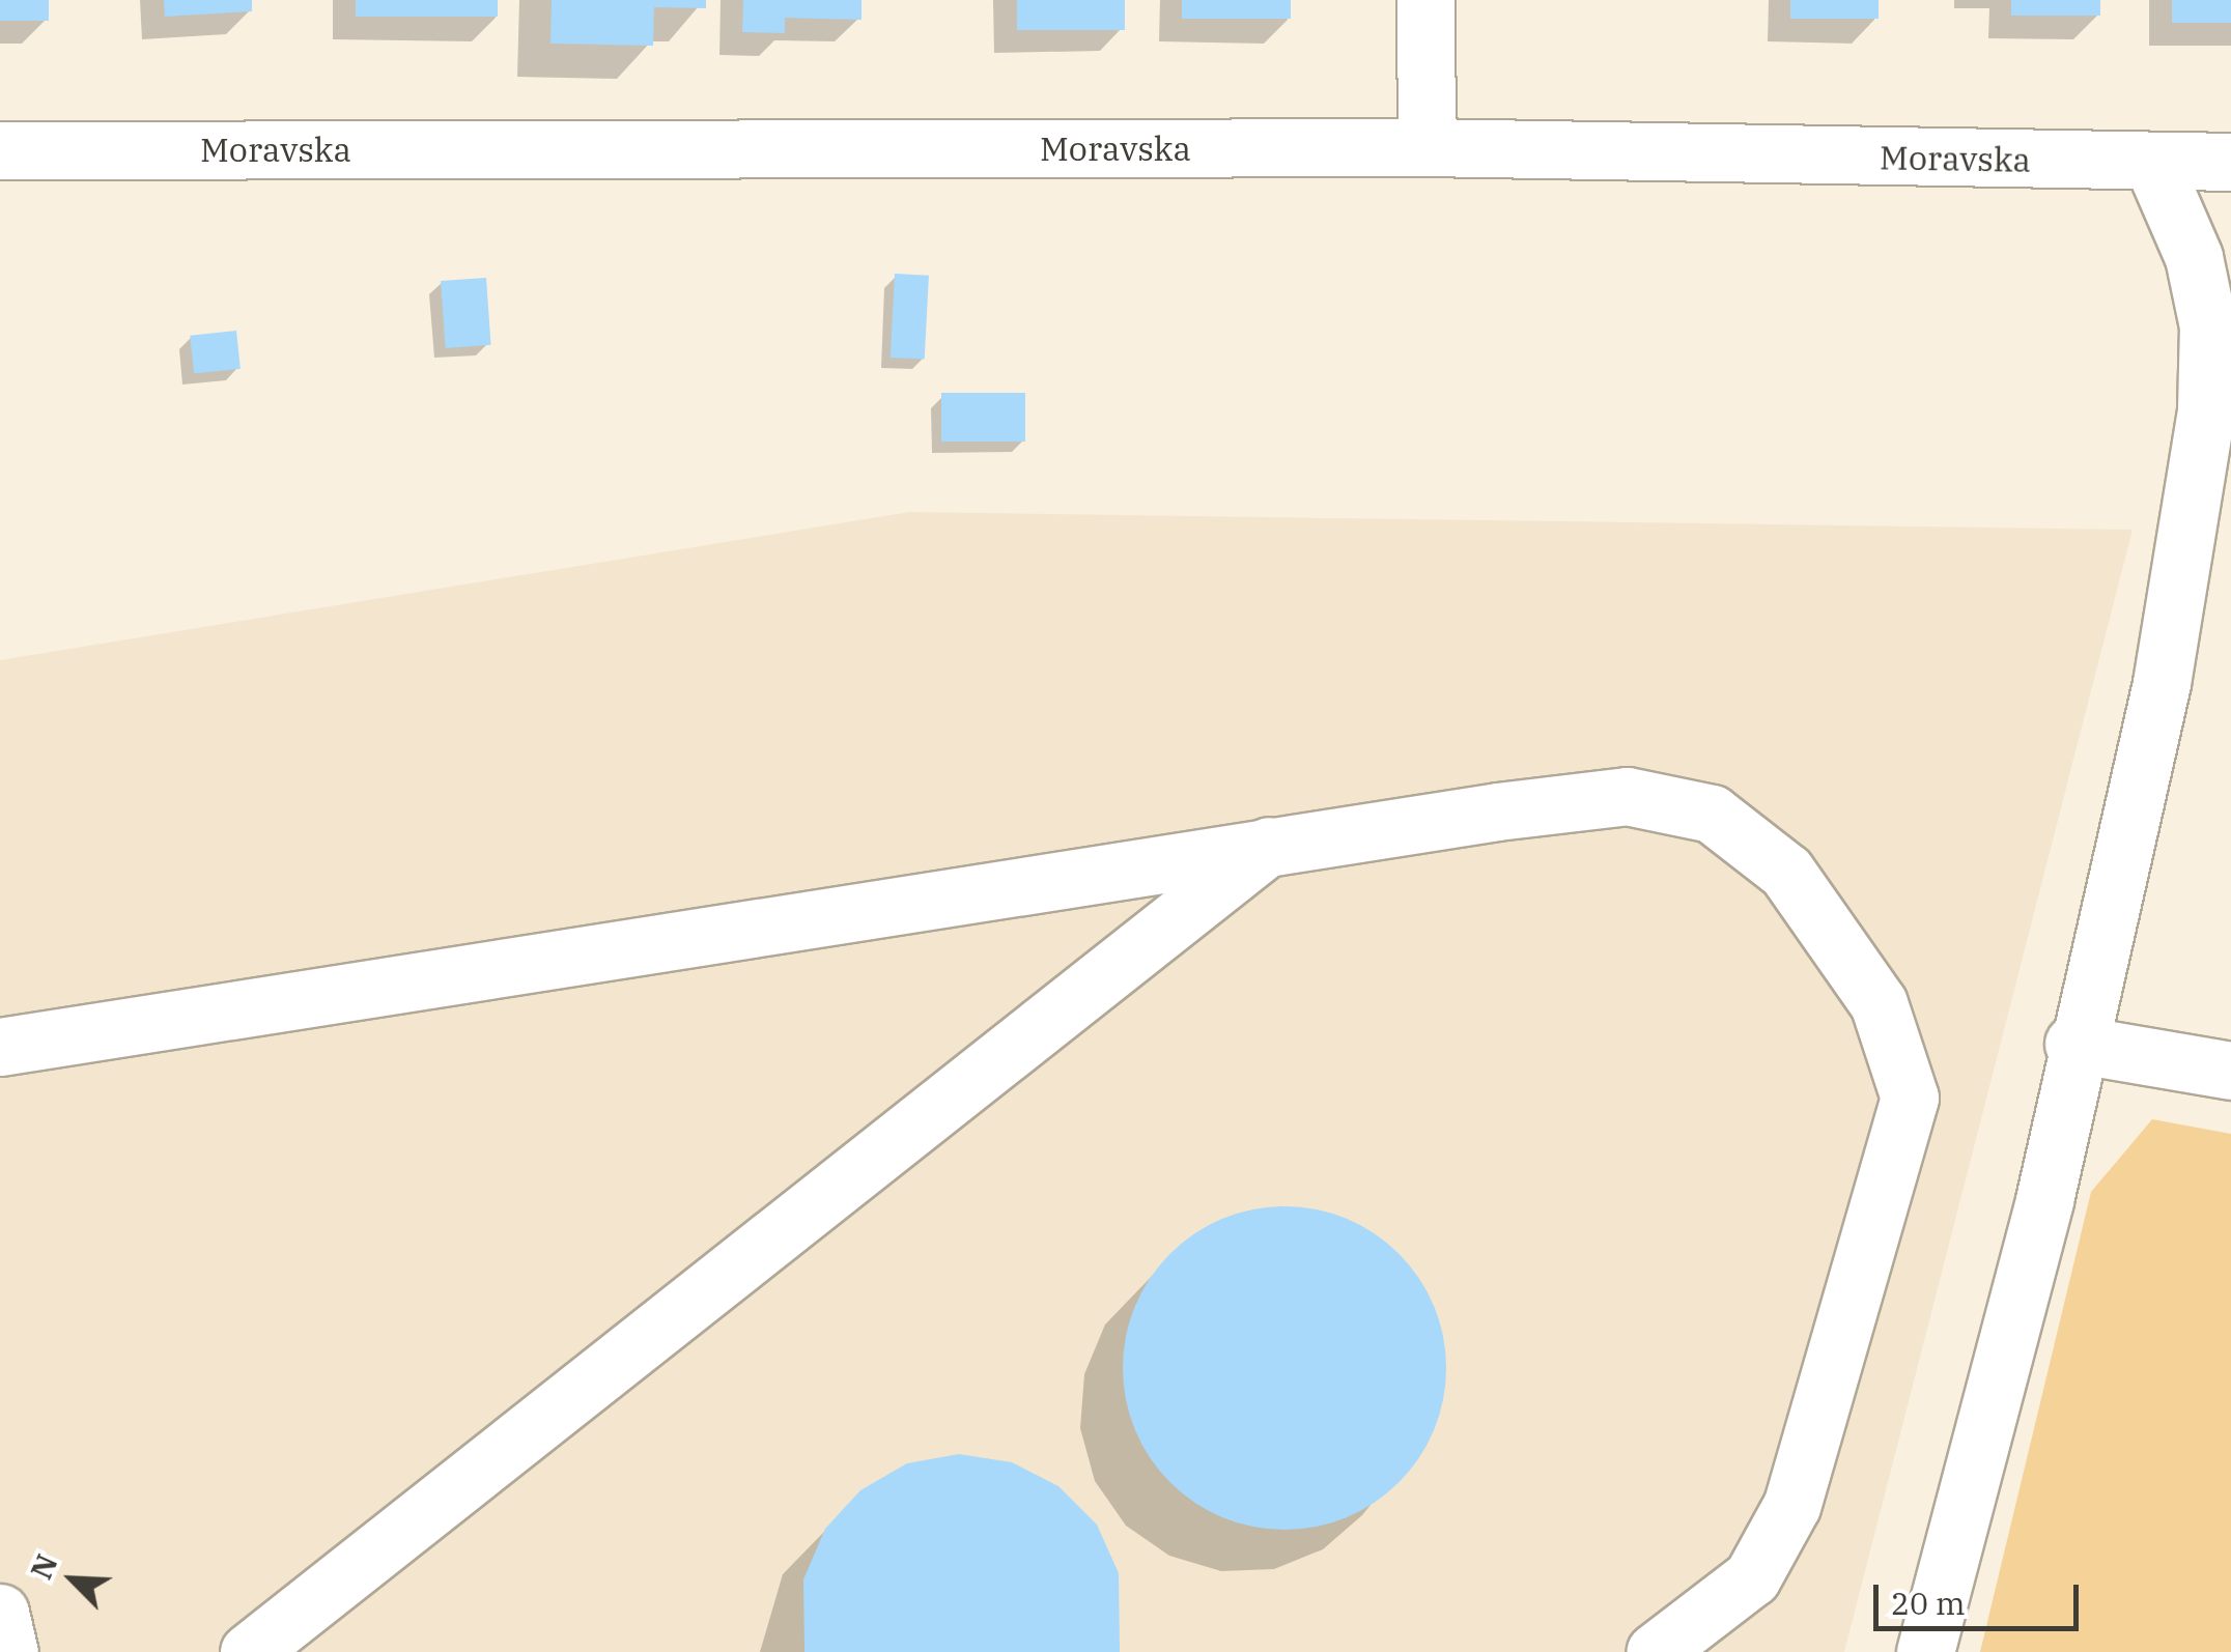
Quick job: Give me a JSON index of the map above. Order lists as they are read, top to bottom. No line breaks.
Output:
{"streets":{"street":["Moravska"]},"scale_bar":"20 m","north":"top left"}
